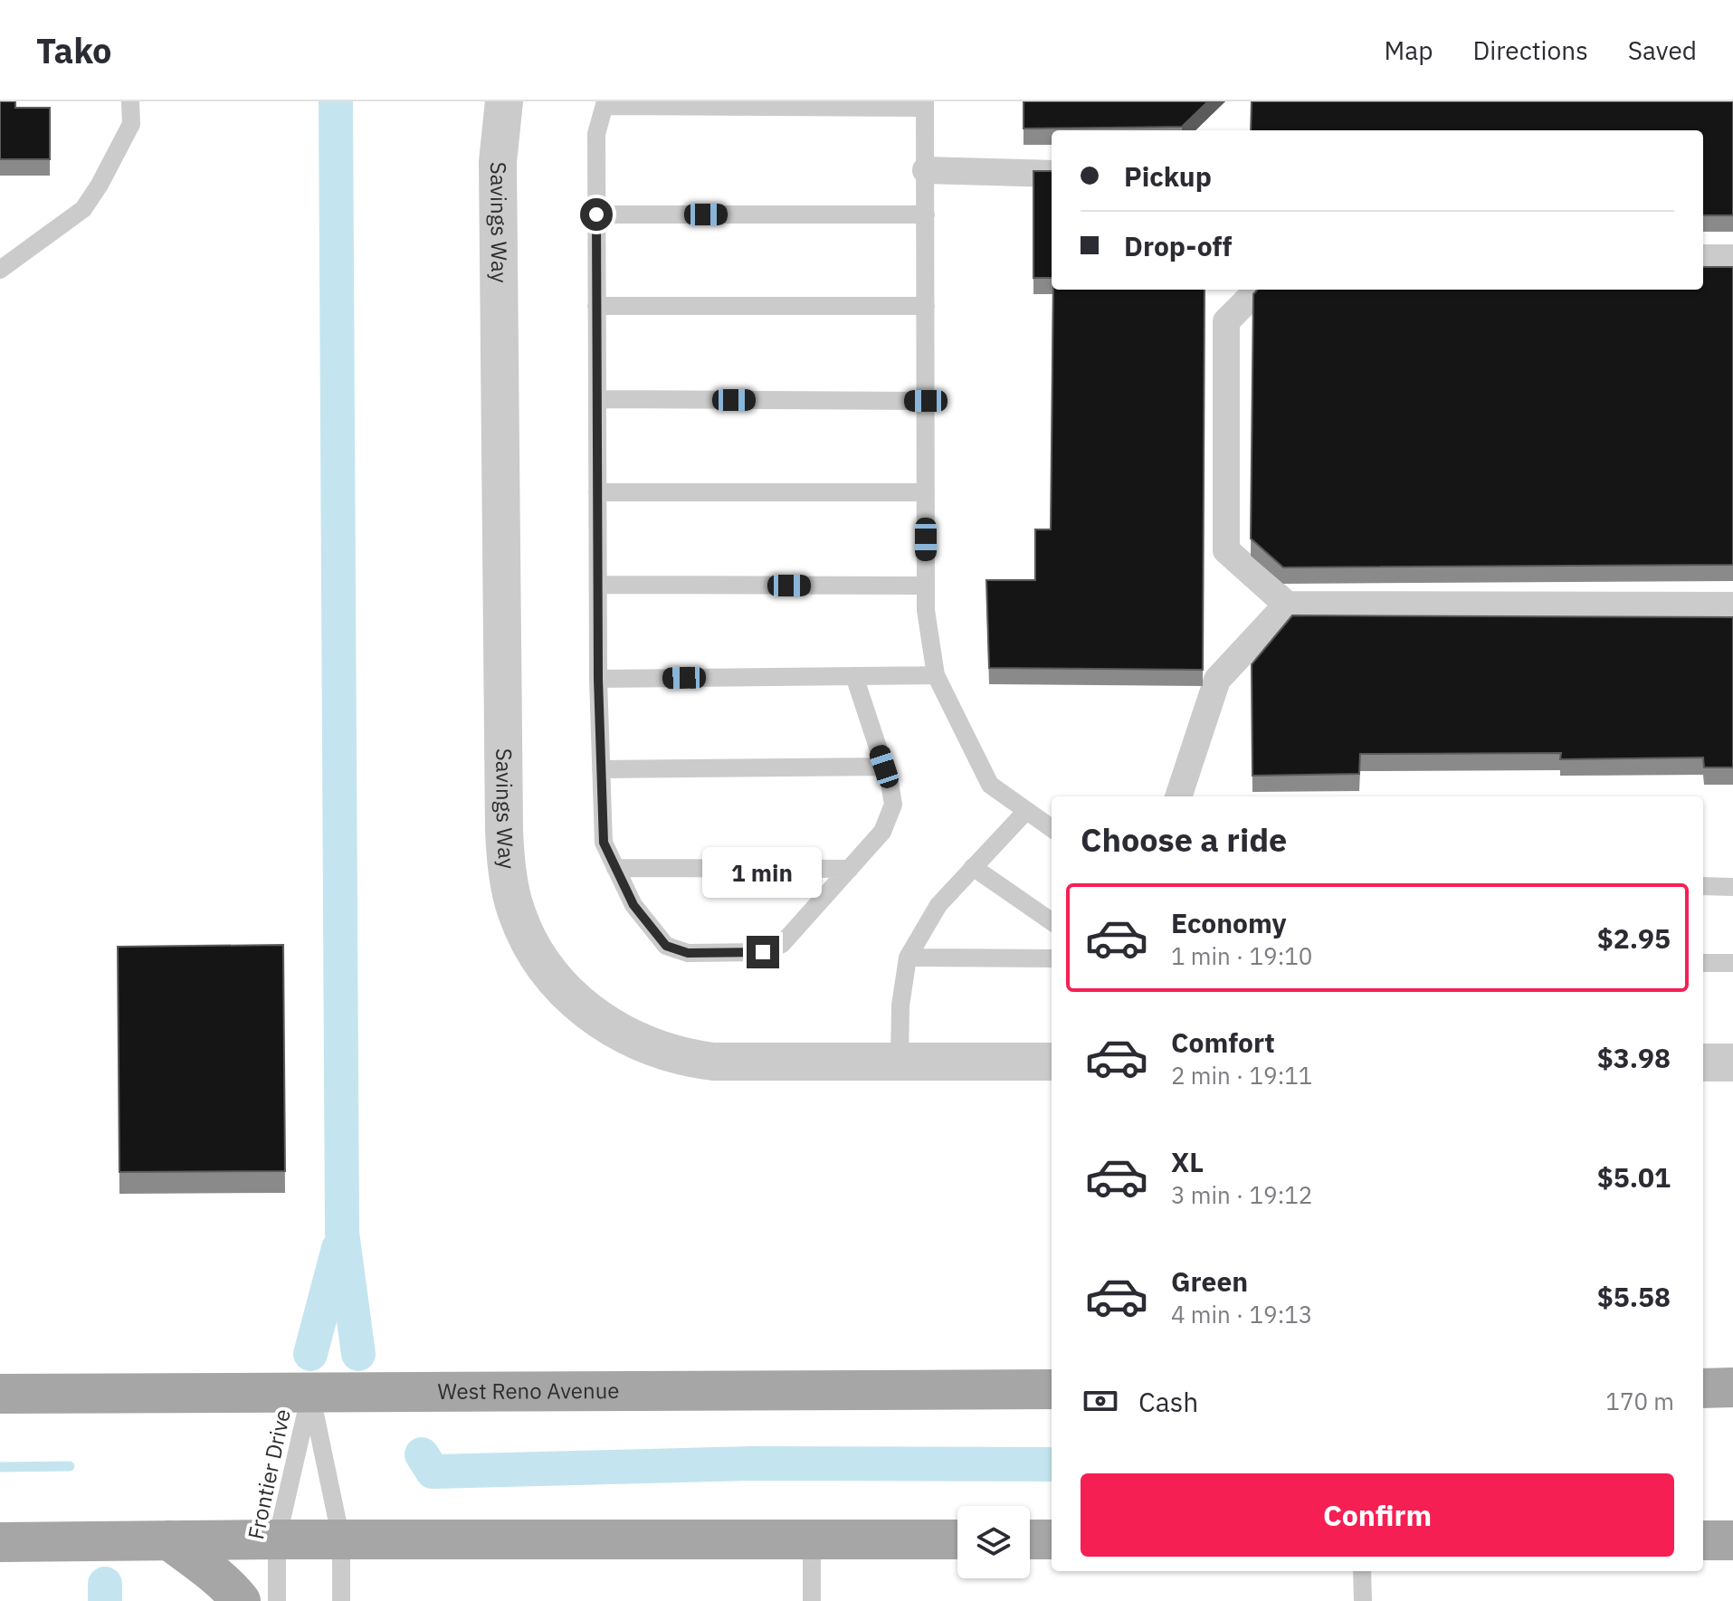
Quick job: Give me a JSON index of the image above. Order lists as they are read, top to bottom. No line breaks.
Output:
{"streets":{"main road":["West Reno Avenue"],"street":["Savings Way"],"lane":["Frontier Drive"]},"crossings":[["West Reno Avenue","Frontier Drive"]],"page":{"header":"Tako","nav":["Map","Directions","Saved"],"banner":["Pickup","Drop-off"],"heading":"Choose a ride","bubble":"1 min","list":[{"name":"Economy","note":"1 min · 19:10","value":"$2.95"},{"name":"Comfort","note":"2 min · 19:11","value":"$3.98"},{"name":"XL","note":"3 min · 19:12","value":"$5.01"},{"name":"Green","note":"4 min · 19:13","value":"$5.58"}],"pay":["Cash","170 m"],"buttons":"Confirm"}}
